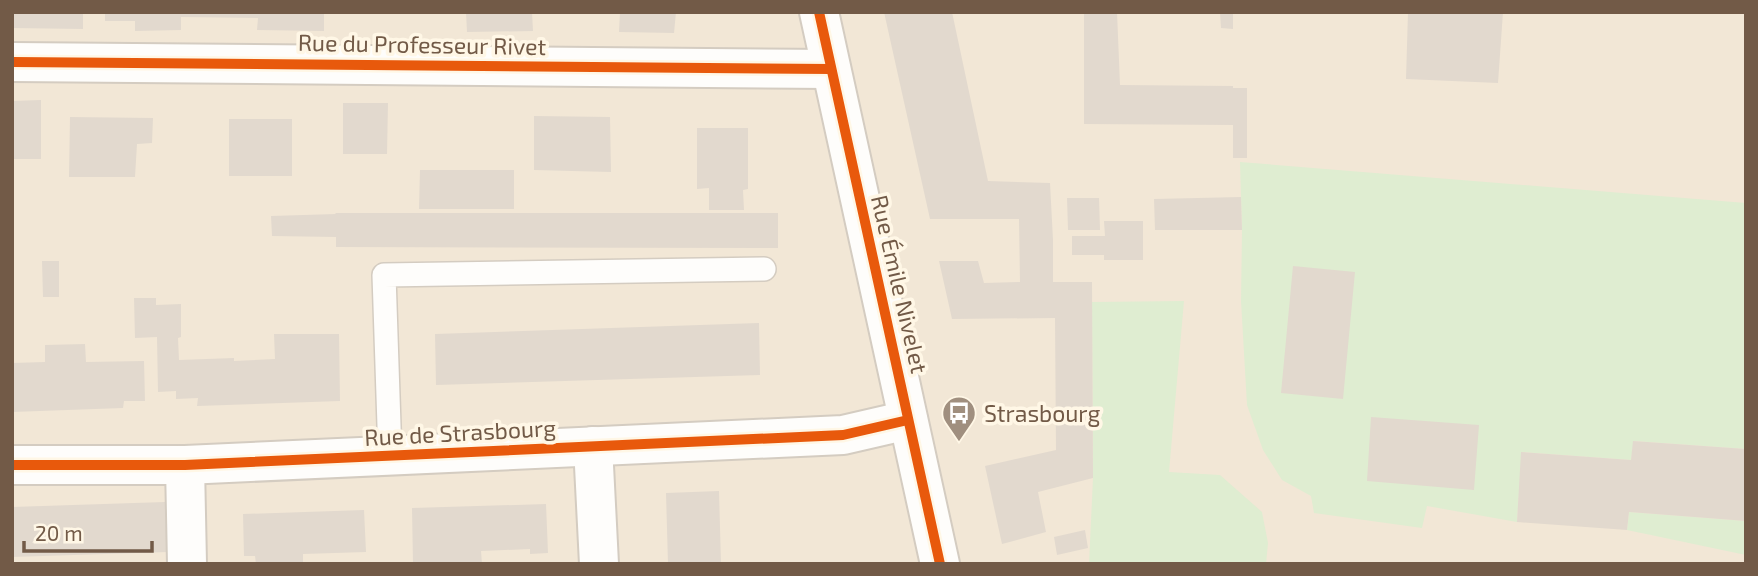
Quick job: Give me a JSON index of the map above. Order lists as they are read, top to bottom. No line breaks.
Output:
{"streets":{"street":["Rue du Professeur Rivet","Rue Émile Nivelet","Rue de Strasbourg"]},"crossings":[["Rue du Professeur Rivet","Rue Émile Nivelet"],["Rue Émile Nivelet","Rue de Strasbourg"]],"places":{"bus stop":["Strasbourg"]},"scale_bar":"20 m"}
